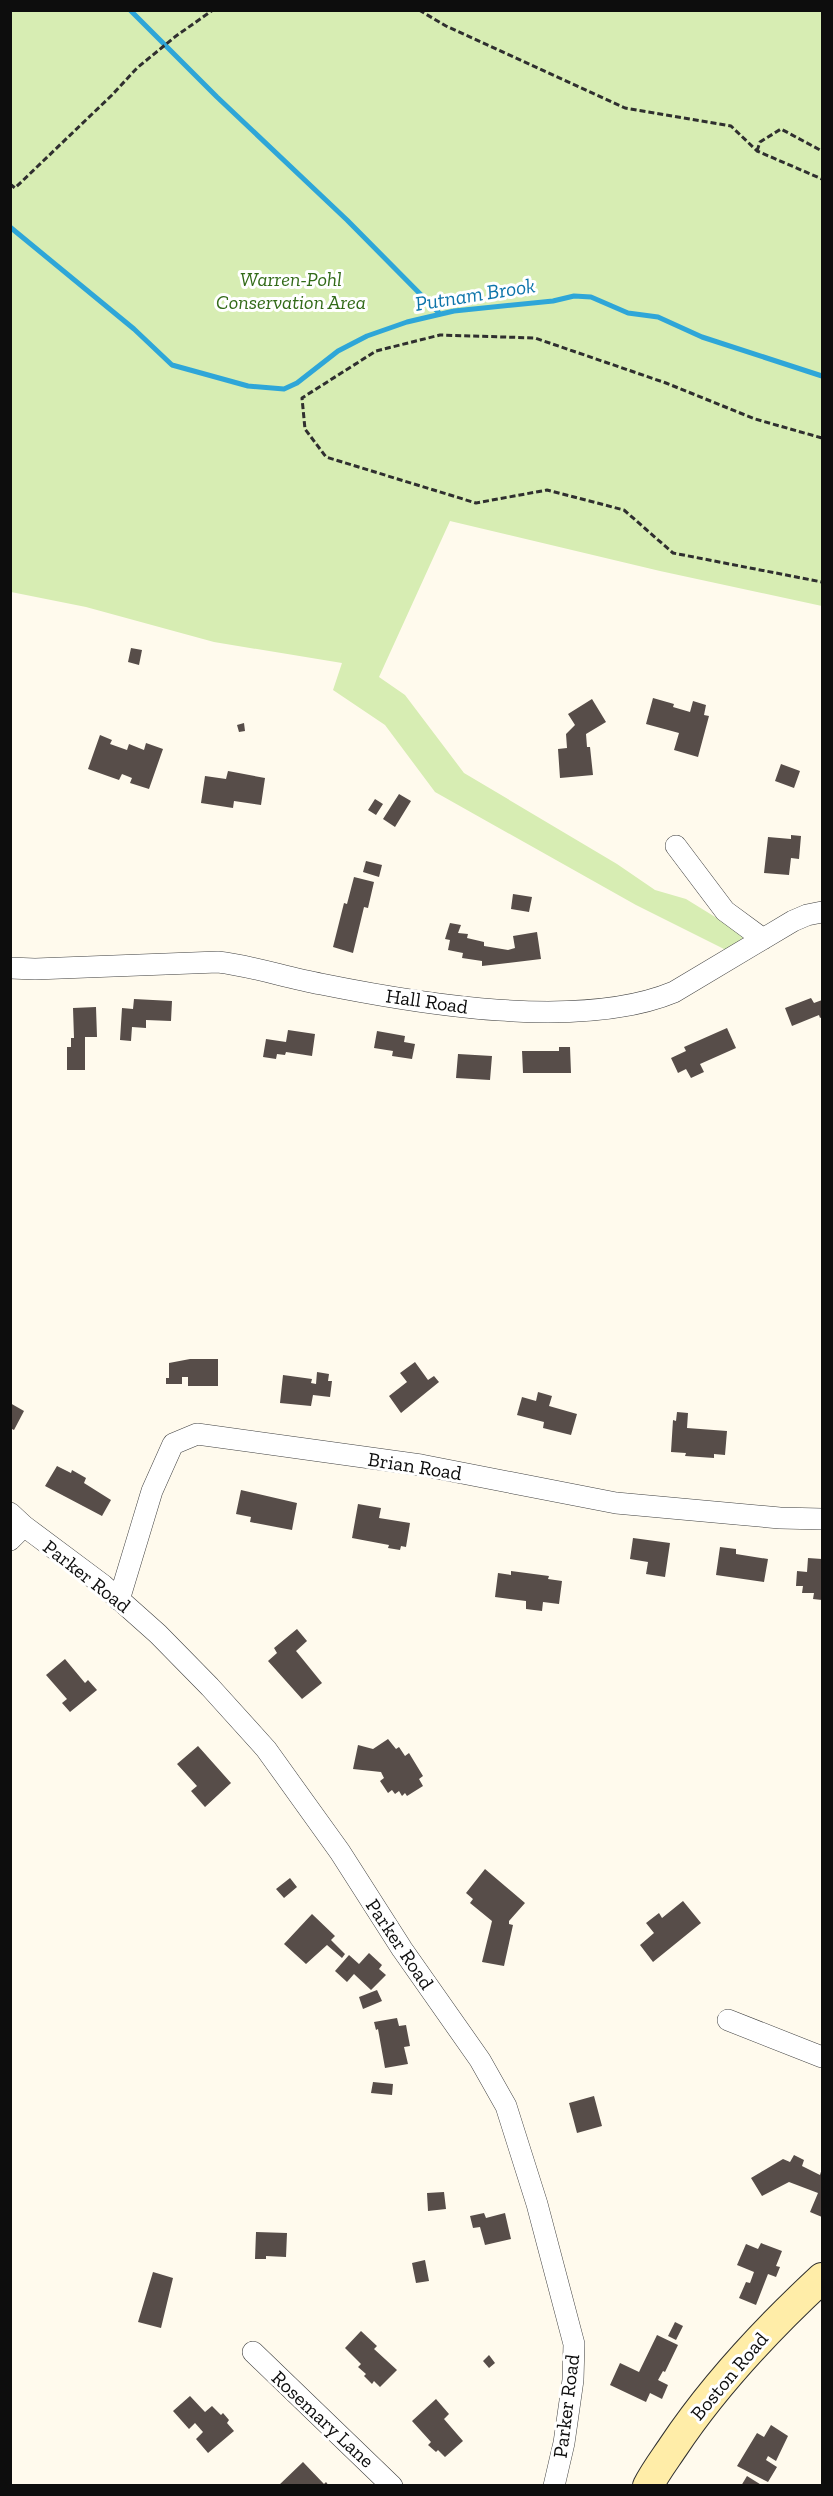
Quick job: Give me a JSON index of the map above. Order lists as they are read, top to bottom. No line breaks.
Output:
{"streets":{"main road":["Boston Road"],"street":["Hall Road","Brian Road","Parker Road","Rosemary Lane"]},"crossings":[["Brian Road","Parker Road"]],"water":["Putnam Brook"],"parks":["Warren-Pohl Conservation Area"]}
